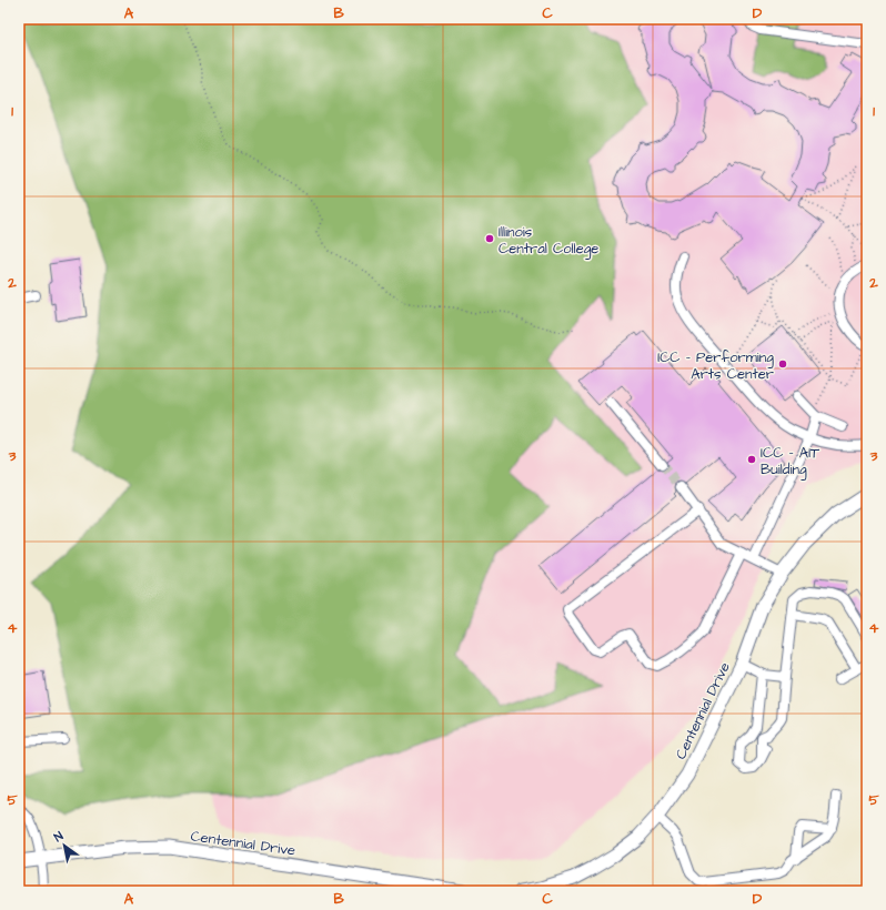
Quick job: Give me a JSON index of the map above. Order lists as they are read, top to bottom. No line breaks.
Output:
{"streets":{"main road":["Centennial Drive"]},"places":["Illinois Central College","ICC - Performing Arts Center","ICC - AIT Building"],"north":"top left","grid":{"columns":["A","B","C","D"],"rows":["1","2","3","4","5"]}}
